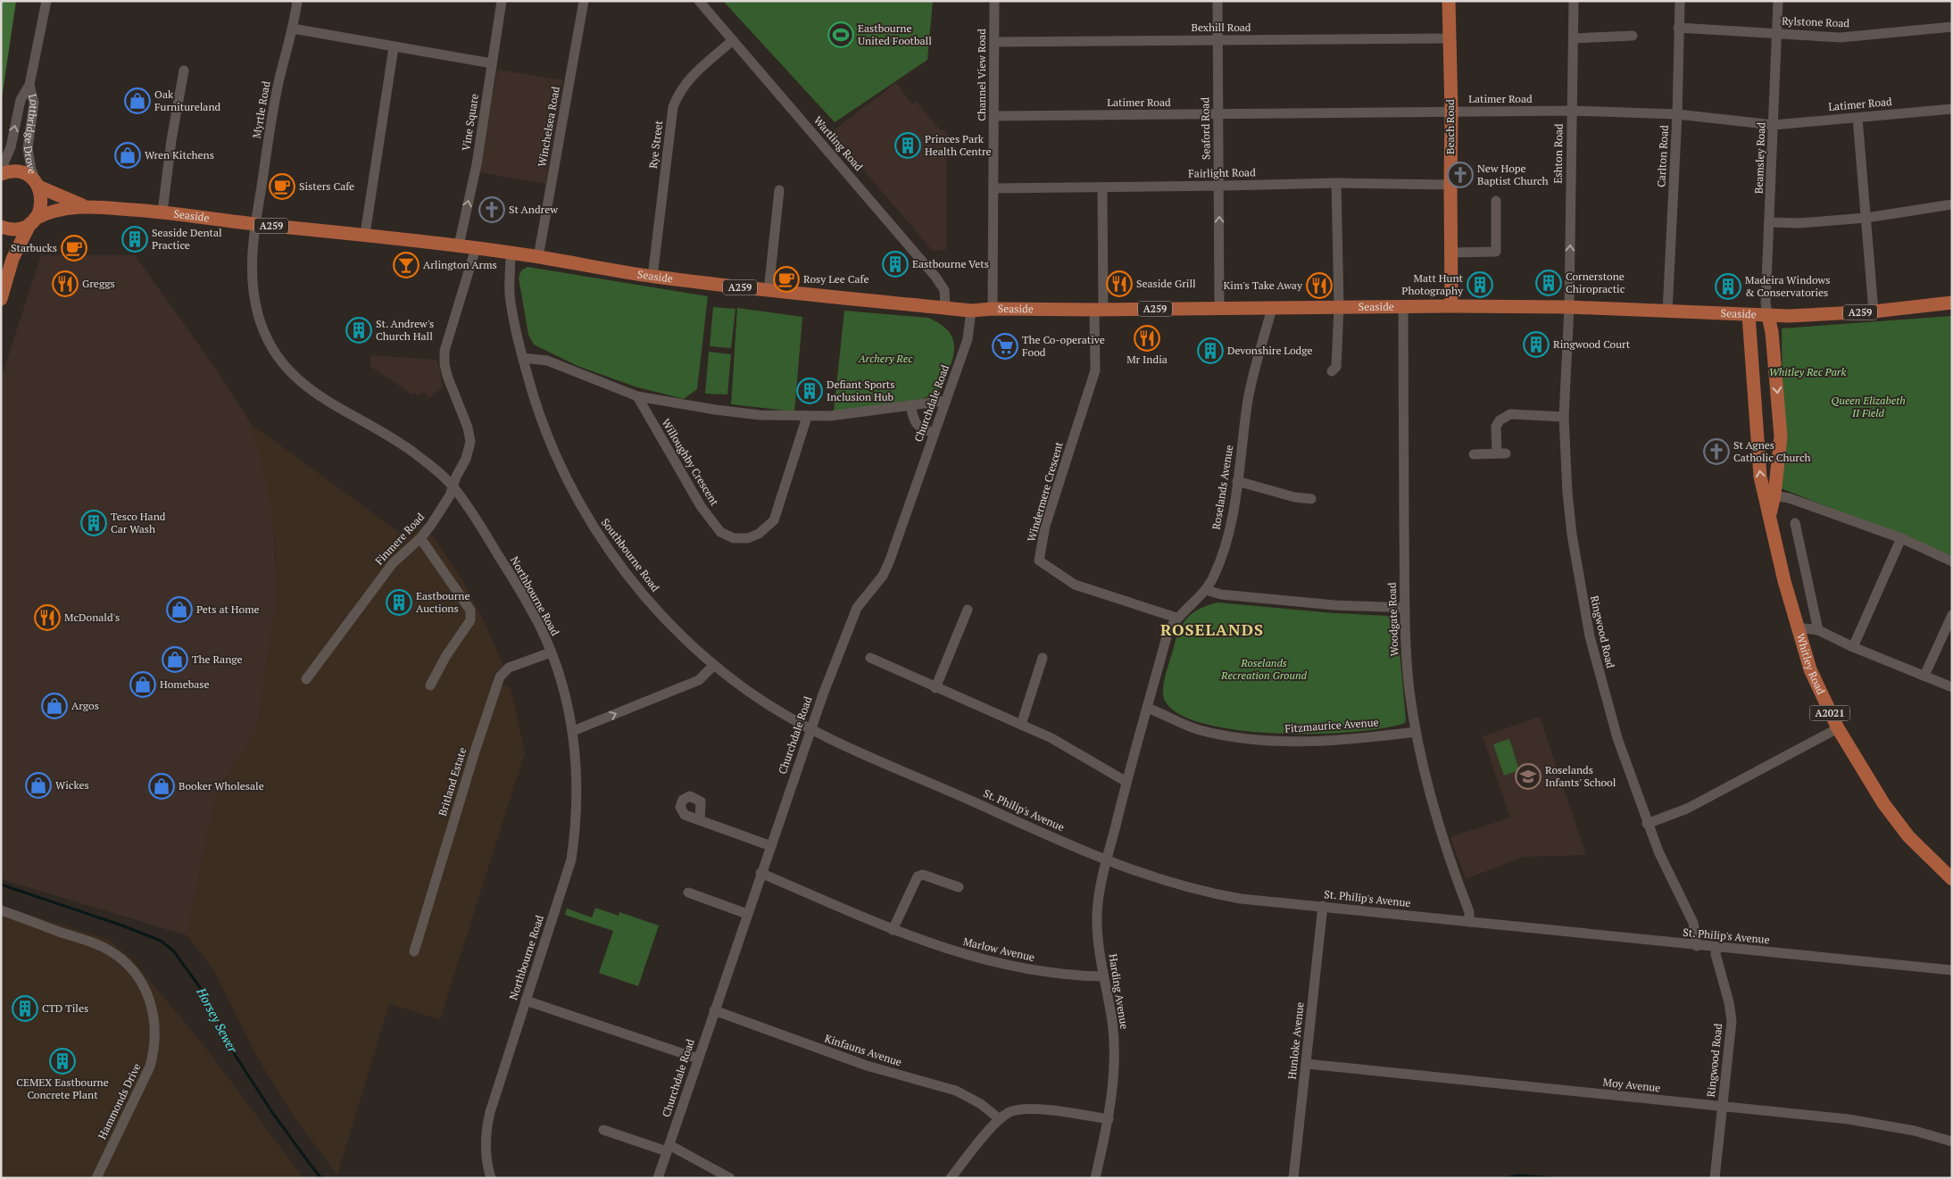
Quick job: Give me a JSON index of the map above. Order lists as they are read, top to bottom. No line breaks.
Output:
{"streets":{"main road":["Beach Road","Seaside","A259","Whitley Road","A2021"],"street":["Rylstone Road","Bexhill Road","Channel View Road","Latimer Road","Myrtle Road","Vine Square","Winchelsea Road","Seaford Road","Lottbridge Drove","Wartling Road","Rye Street","Eshton Road","Carlton Road","Beamsley Road","Fairlight Road","Churchdale Road","Willoughby Crescent","Roselands Avenue","Windermere Crescent","Finmere Road","Southbourne Road","Northbourne Road","Woodgate Road","Ringwood Road","Fitzmaurice Avenue","Britland Estate","St. Philip's Avenue","Marlow Avenue","Harding Avenue","Hunloke Avenue","Kinfauns Avenue","Moy Avenue","Hammonds Drive"]},"crossings":[["Rylstone Road","Carlton Road"],["Rylstone Road","Beamsley Road"],["Bexhill Road","Channel View Road"],["Bexhill Road","Beach Road"],["Bexhill Road","Seaford Road"],["Channel View Road","Latimer Road"],["Channel View Road","Fairlight Road"],["Channel View Road","Seaside"],["Latimer Road","Beach Road"],["Latimer Road","Seaford Road"],["Latimer Road","Eshton Road"],["Latimer Road","Carlton Road"],["Latimer Road","Beamsley Road"],["Myrtle Road","Seaside"],["Myrtle Road","Northbourne Road"],["Vine Square","Seaside"],["Winchelsea Road","Seaside"],["Beach Road","Fairlight Road"],["Beach Road","Seaside"],["Seaford Road","Fairlight Road"],["Seaford Road","Seaside"],["Lottbridge Drove","Seaside"],["Wartling Road","Rye Street"],["Wartling Road","Seaside"],["Rye Street","Seaside"],["Eshton Road","Seaside"],["Eshton Road","Ringwood Road"],["Carlton Road","Seaside"],["Beamsley Road","Seaside"],["Beamsley Road","Whitley Road"],["Seaside","Churchdale Road"],["Seaside","Roselands Avenue"],["Seaside","Windermere Crescent"],["Seaside","Finmere Road"],["Seaside","Southbourne Road"],["Seaside","Northbourne Road"],["Seaside","Woodgate Road"],["Seaside","Ringwood Road"],["Seaside","Whitley Road"],["Churchdale Road","Willoughby Crescent"],["Churchdale Road","Southbourne Road"],["Churchdale Road","St. Philip's Avenue"],["Churchdale Road","Marlow Avenue"],["Churchdale Road","Kinfauns Avenue"],["Willoughby Crescent","Southbourne Road"],["Roselands Avenue","Windermere Crescent"],["Roselands Avenue","Fitzmaurice Avenue"],["Roselands Avenue","St. Philip's Avenue"],["Roselands Avenue","Harding Avenue"],["Finmere Road","Northbourne Road"],["Southbourne Road","St. Philip's Avenue"],["Northbourne Road","Britland Estate"],["Woodgate Road","Fitzmaurice Avenue"],["Woodgate Road","St. Philip's Avenue"],["Ringwood Road","St. Philip's Avenue"],["Ringwood Road","Moy Avenue"],["St. Philip's Avenue","Harding Avenue"],["St. Philip's Avenue","Hunloke Avenue"],["Marlow Avenue","Harding Avenue"],["Hunloke Avenue","Moy Avenue"]],"one_way":["Vine Square","Seaford Road","Eshton Road"],"districts":["ROSELANDS"],"water":["Horsey Sewer"],"parks":["Archery Rec","Whitley Rec Park","Queen Elizabeth II Field","Roselands Recreation Ground"],"places":{"sports":["Eastbourne United Football"],"shop":["Oak Furnitureland","Wren Kitchens","Pets at Home","The Range","Homebase","Argos","Wickes","Booker Wholesale"],"building":["Princes Park Health Centre","Seaside Dental Practice","Eastbourne Vets","Cornerstone Chiropractic","Matt Hunt Photography","Madeira Windows & Conservatories","St. Andrew's Church Hall","Ringwood Court","Devonshire Lodge","Defiant Sports Inclusion Hub","Tesco Hand Car Wash","Eastbourne Auctions","CTD Tiles","CEMEX Eastbourne Concrete Plant"],"church":["New Hope Baptist Church","St Andrew","St Agnes Catholic Church"],"cafe":["Sisters Cafe","Starbucks","Rosy Lee Cafe"],"bar":["Arlington Arms"],"restaurant":["Greggs","Seaside Grill","Kim's Take Away","Mr India","McDonald's"],"supermarket":["The Co-operative Food"],"school or university":["Roselands Infants' School"]}}
